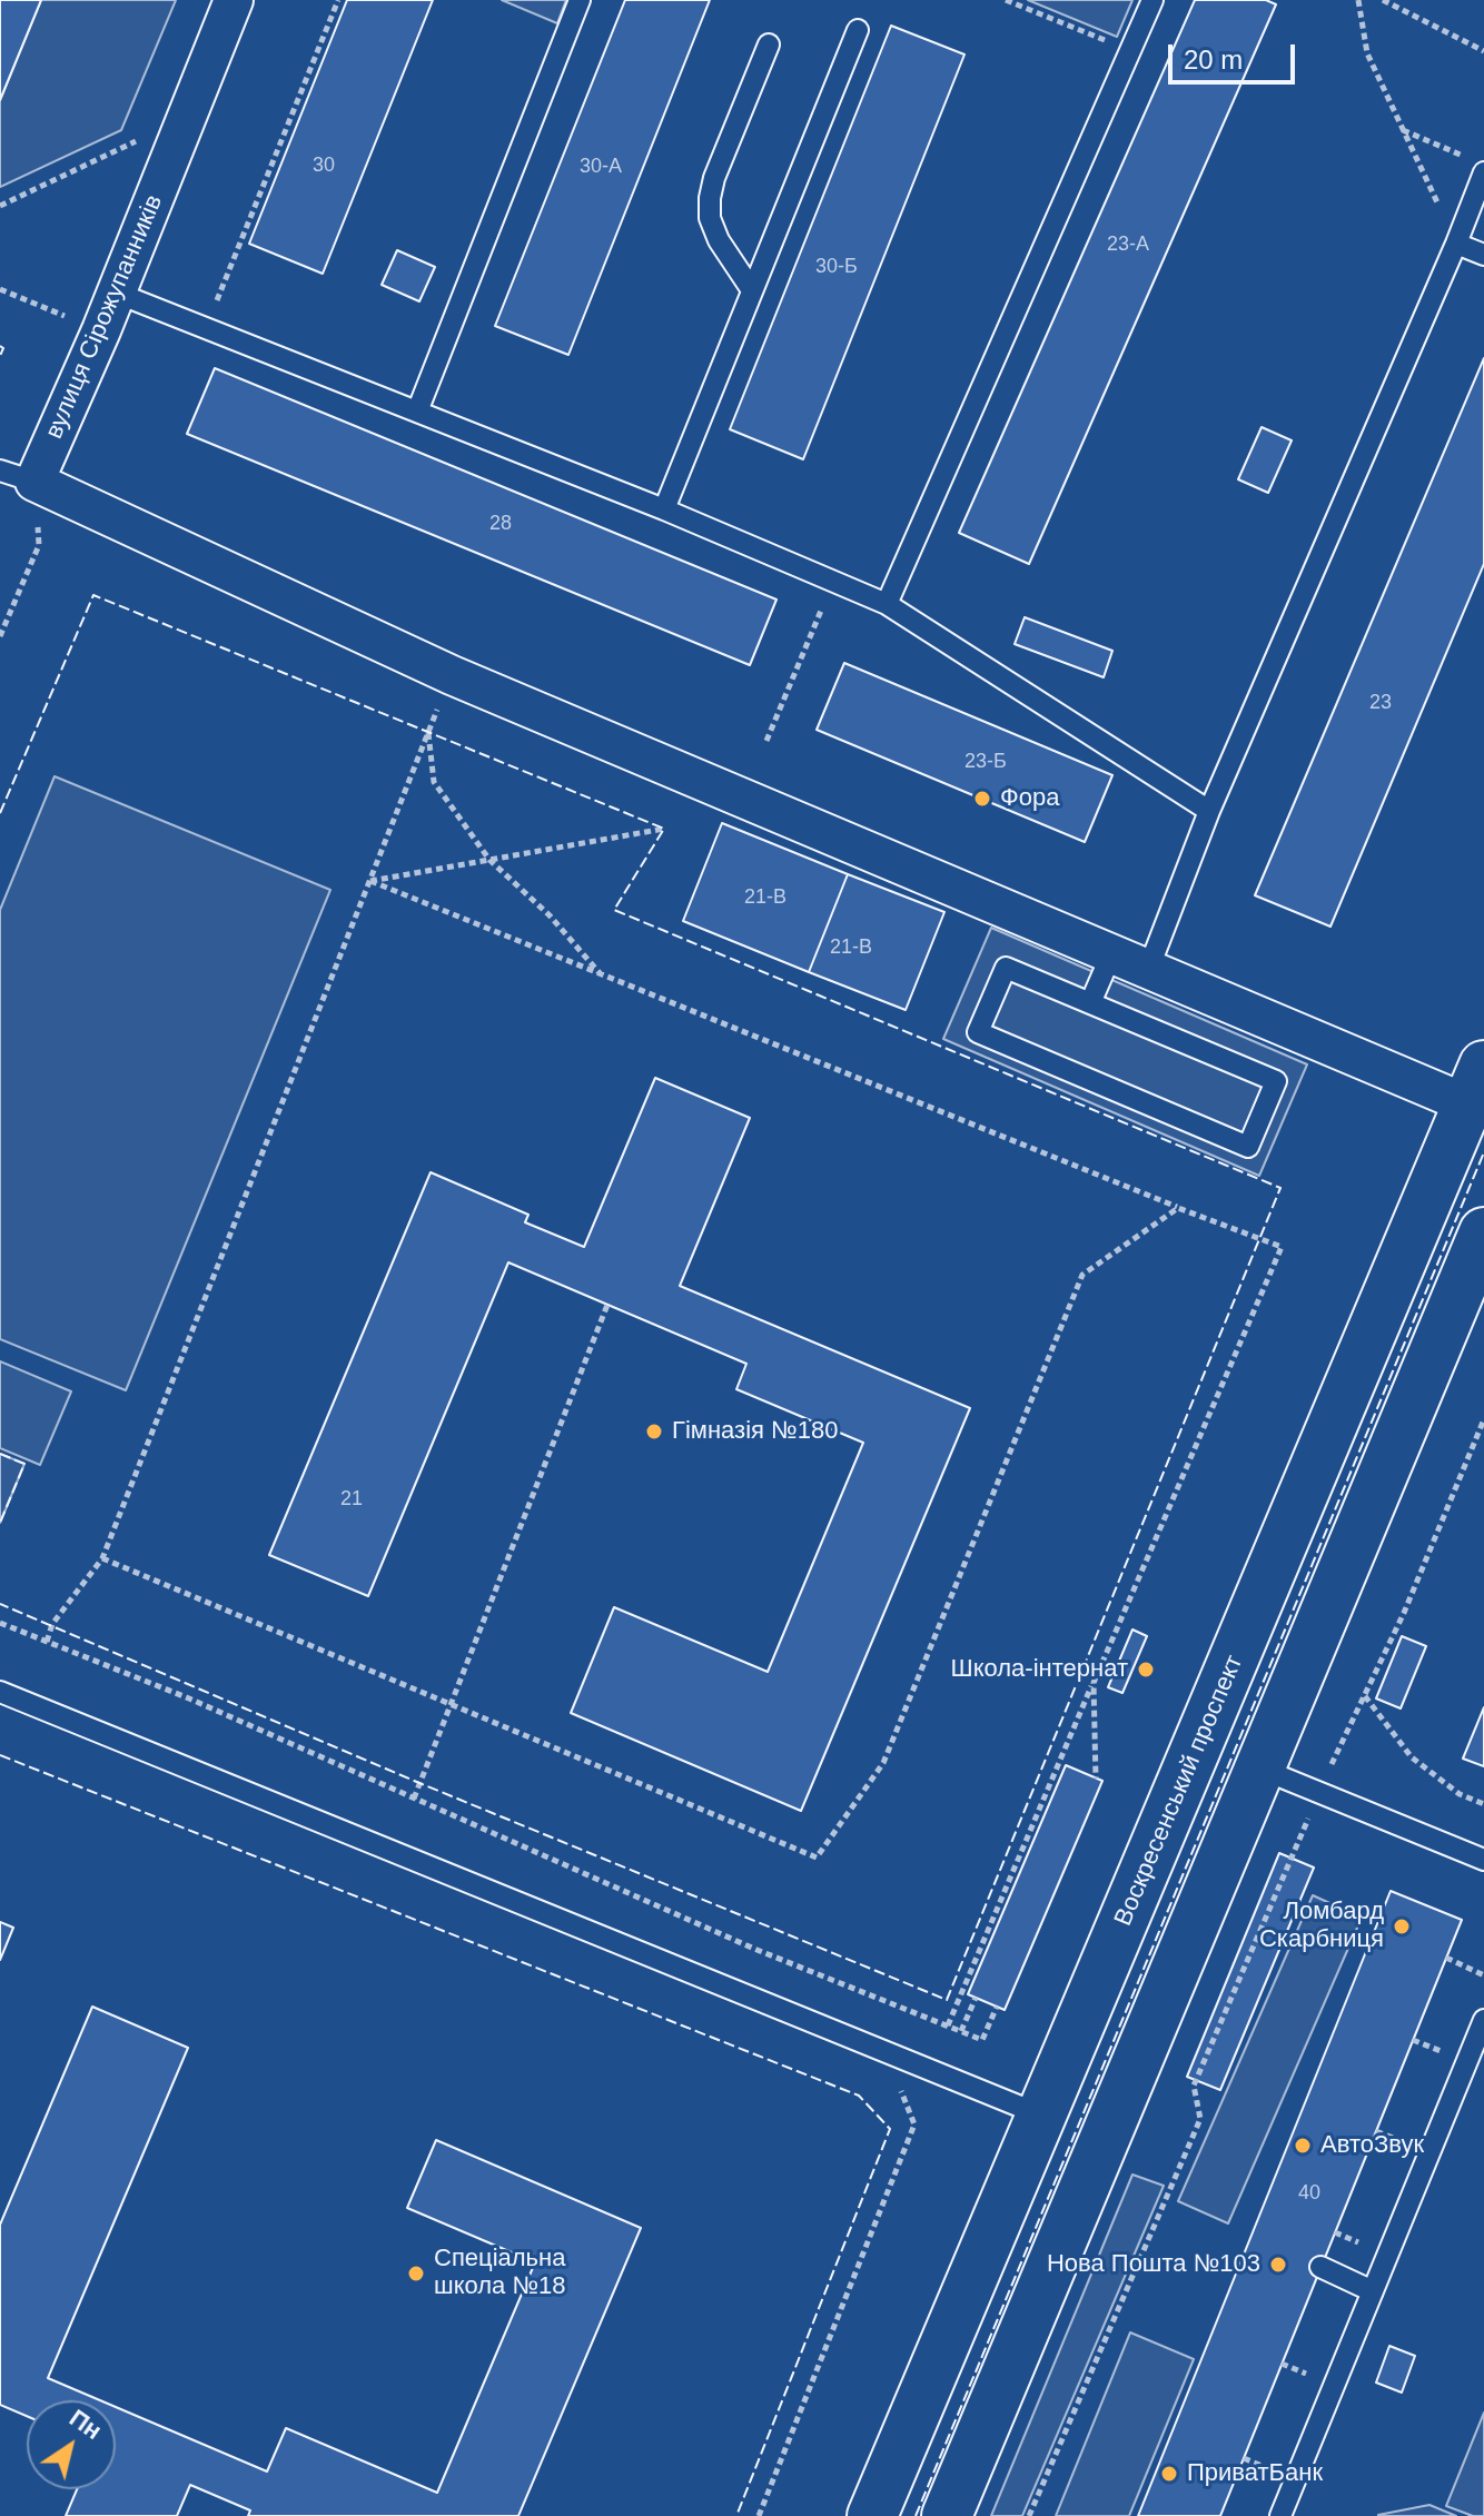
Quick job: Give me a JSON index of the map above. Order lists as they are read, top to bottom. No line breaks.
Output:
{"streets":{"main road":["Воскресенський проспект"],"street":["вулиця Сірожупанників"]},"places":["Фора","Гімназія №180","Школа-інтернат","Ломбард Скарбниця","АвтоЗвук","Нова Пошта №103","Спеціальна школа №18","ПриватБанк"],"house_numbers":["30","30-А","23-А","30-Б","28","23","23-Б","21-В","21-В","21","40"],"scale_bar":"20 m","north":"top right"}
